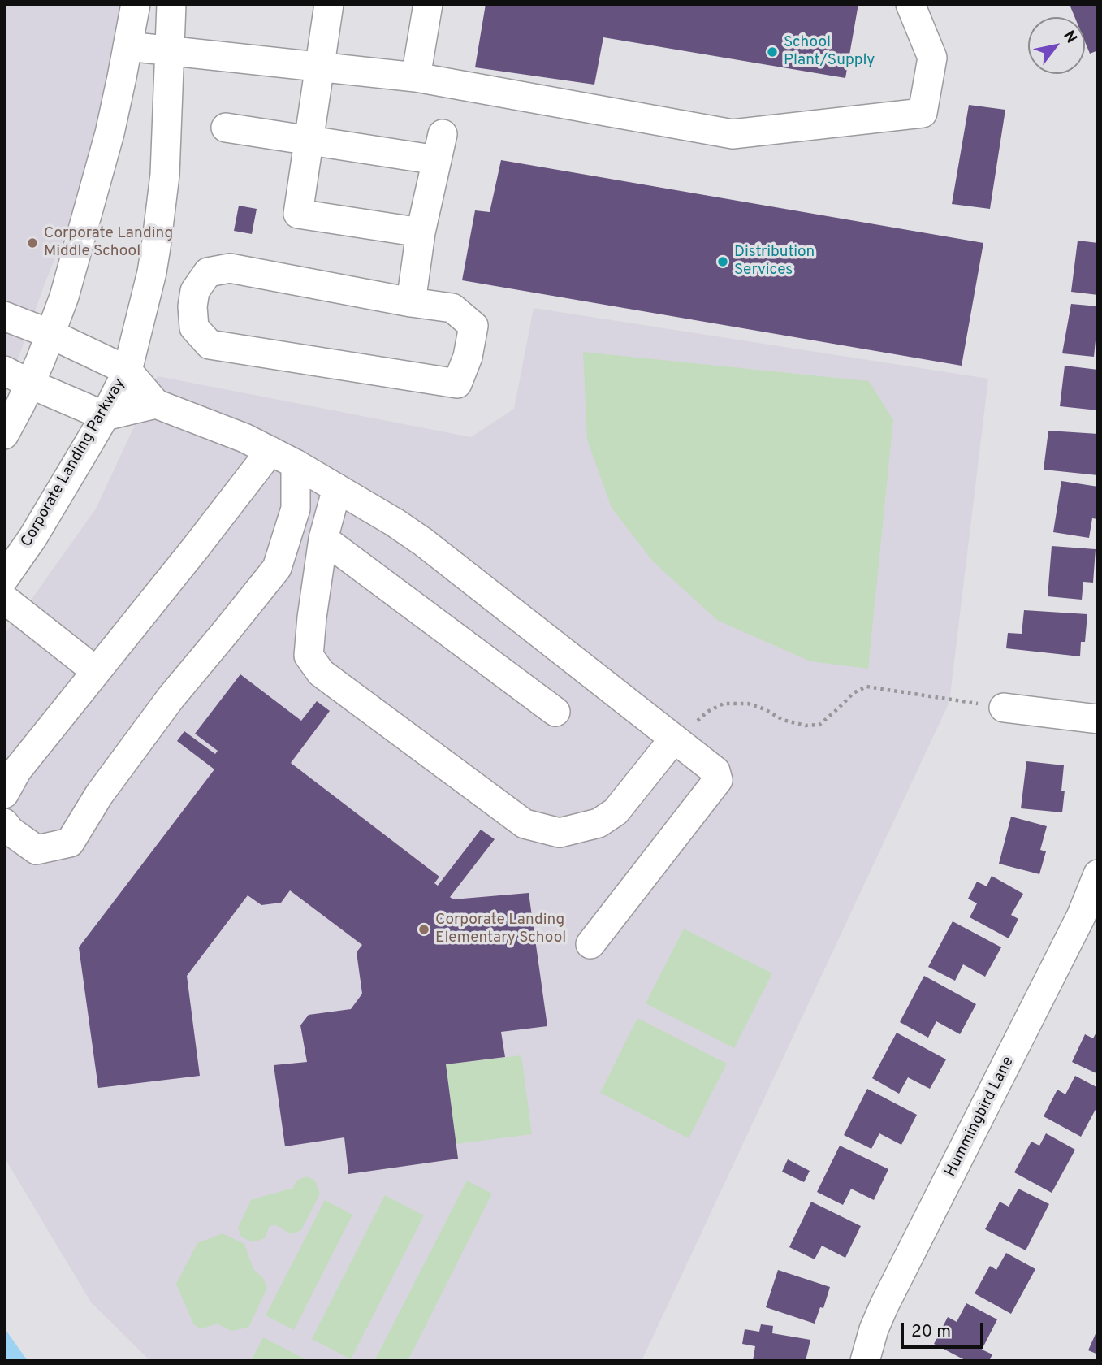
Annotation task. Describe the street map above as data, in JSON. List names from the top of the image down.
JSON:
{
  "streets": {
    "street": ["Corporate Landing Parkway", "Hummingbird Lane"]
  },
  "places": [
    "School Plant/Supply",
    "Corporate Landing Middle School",
    "Distribution Services",
    "Corporate Landing Elementary School"
  ],
  "scale_bar": "20 m",
  "north": "top right"
}
